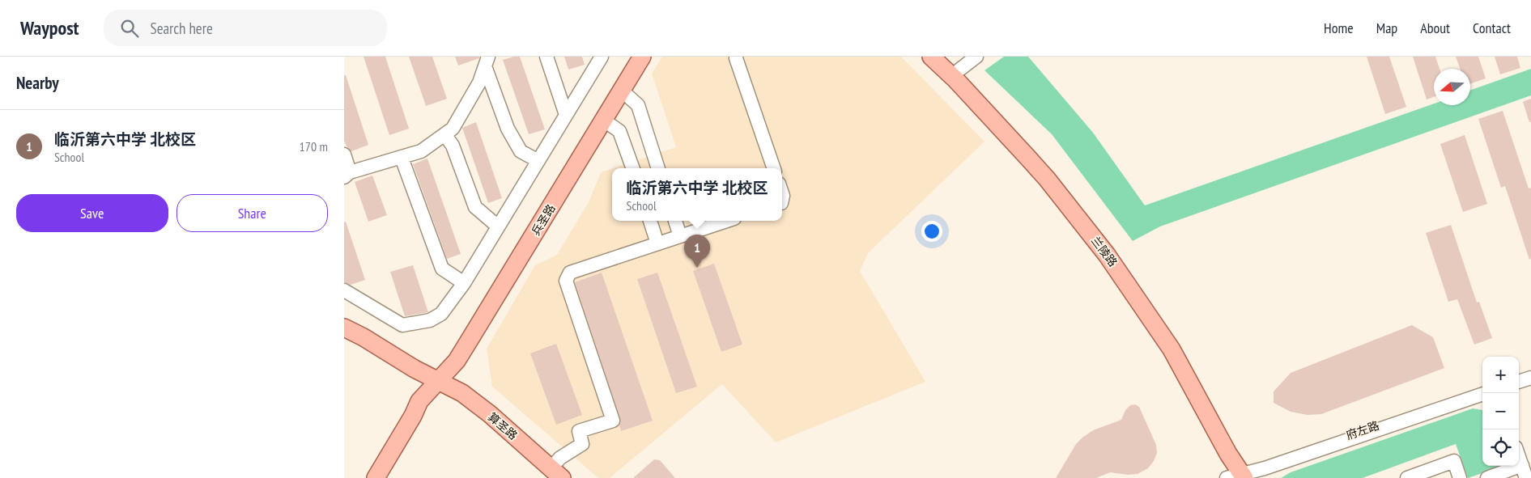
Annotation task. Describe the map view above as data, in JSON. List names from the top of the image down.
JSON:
{
  "streets": {
    "main road": ["兵圣路", "兰陵路", "算圣路"],
    "street": ["府左路"]
  },
  "crossings": [
    ["兵圣路", "算圣路"],
    ["兰陵路", "府左路"]
  ],
  "north": "left",
  "page": {
    "header": "Waypost",
    "search": "Search here",
    "nav": [
      "Home",
      "Map",
      "About",
      "Contact"
    ],
    "heading": "Nearby",
    "list": [
      {
        "mark": "1",
        "name": "临沂第六中学 北校区",
        "note": "School",
        "value": "170 m"
      }
    ],
    "popup": ["临沂第六中学 北校区", "School"],
    "buttons": ["Save", "Share"],
    "pins": "1",
    "map_buttons": ["+", "−"]
  }
}
